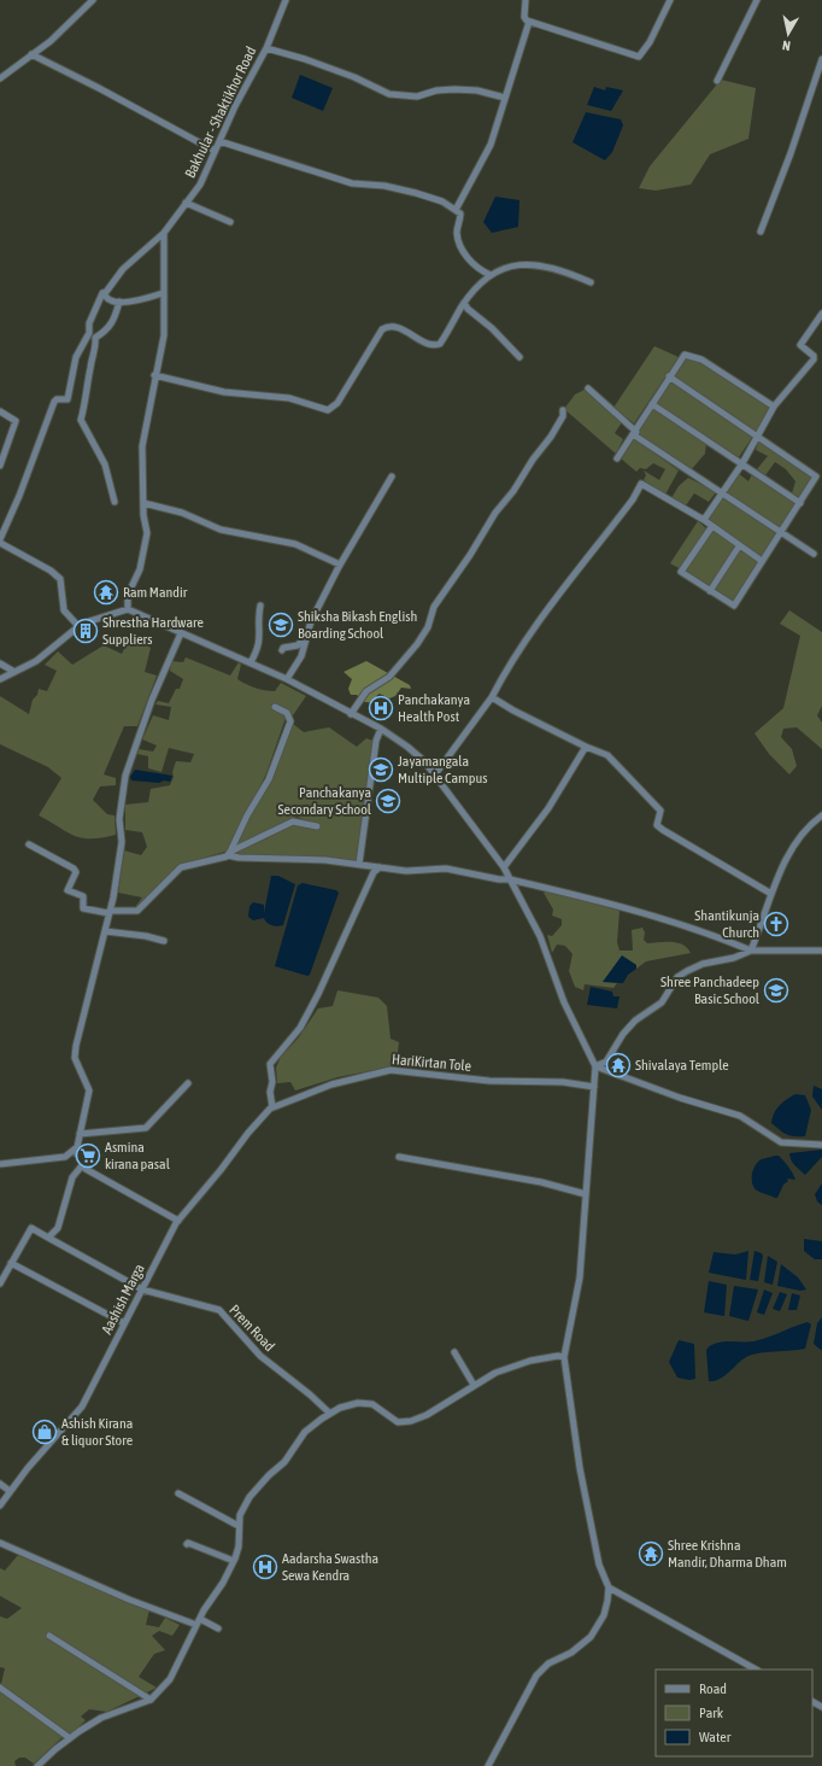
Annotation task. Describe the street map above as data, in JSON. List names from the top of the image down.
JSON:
{
  "streets": {
    "street": [
      "Bakhular - Shaktikhor Road",
      "HariKirtan Tole",
      "Aashish Marga",
      "Prem Road"
    ]
  },
  "crossings": [
    ["HariKirtan Tole", "Aashish Marga"],
    ["Aashish Marga", "Prem Road"]
  ],
  "places": {
    "temple": ["Ram Mandir", "Shivalaya Temple", "Shree Krishna Mandir, Dharma Dham"],
    "school or university": [
      "Shiksha Bikash English Boarding School",
      "Jayamangala Multiple Campus",
      "Panchakanya Secondary School",
      "Shree Panchadeep Basic School"
    ],
    "building": ["Shrestha Hardware Suppliers"],
    "hospital": ["Panchakanya Health Post", "Aadarsha Swastha Sewa Kendra"],
    "church": ["Shantikunja Church"],
    "supermarket": ["Asmina kirana pasal"],
    "shop": ["Ashish Kirana & liquor Store"]
  },
  "legend": ["Road", "Park", "Water"],
  "north": "bottom"
}
